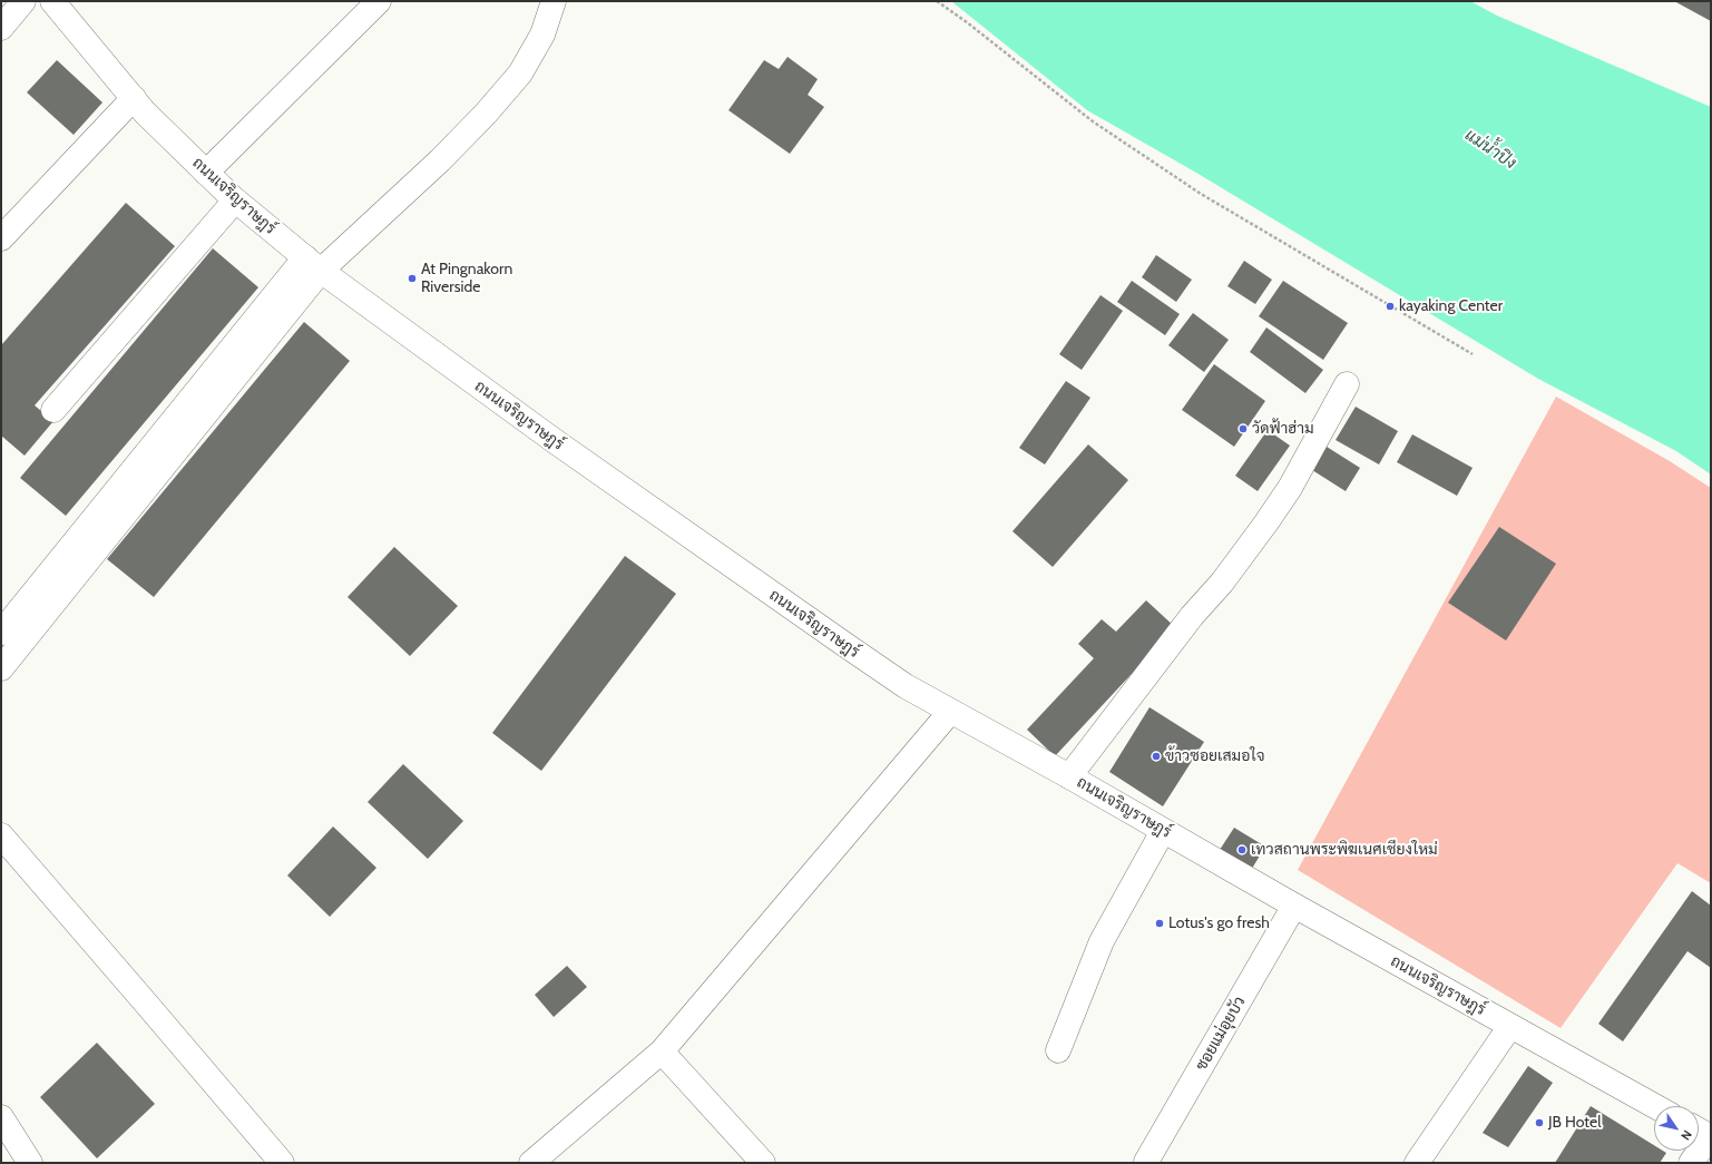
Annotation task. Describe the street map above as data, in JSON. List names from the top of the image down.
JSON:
{
  "streets": {
    "street": ["ถนนเจริญราษฎร์", "ซอยแม่อุยบัว"]
  },
  "crossings": [
    ["ถนนเจริญราษฎร์", "ซอยแม่อุยบัว"]
  ],
  "water": ["แม่น้ำปิง"],
  "places": [
    "At Pingnakorn Riverside",
    "kayaking Center",
    "วัดฟ้าฮ่าม",
    "ข้าวซอยเสมอใจ",
    "เทวสถานพระพิฆเนศเชียงใหม่",
    "Lotus's go fresh",
    "JB Hotel"
  ],
  "north": "bottom right"
}
